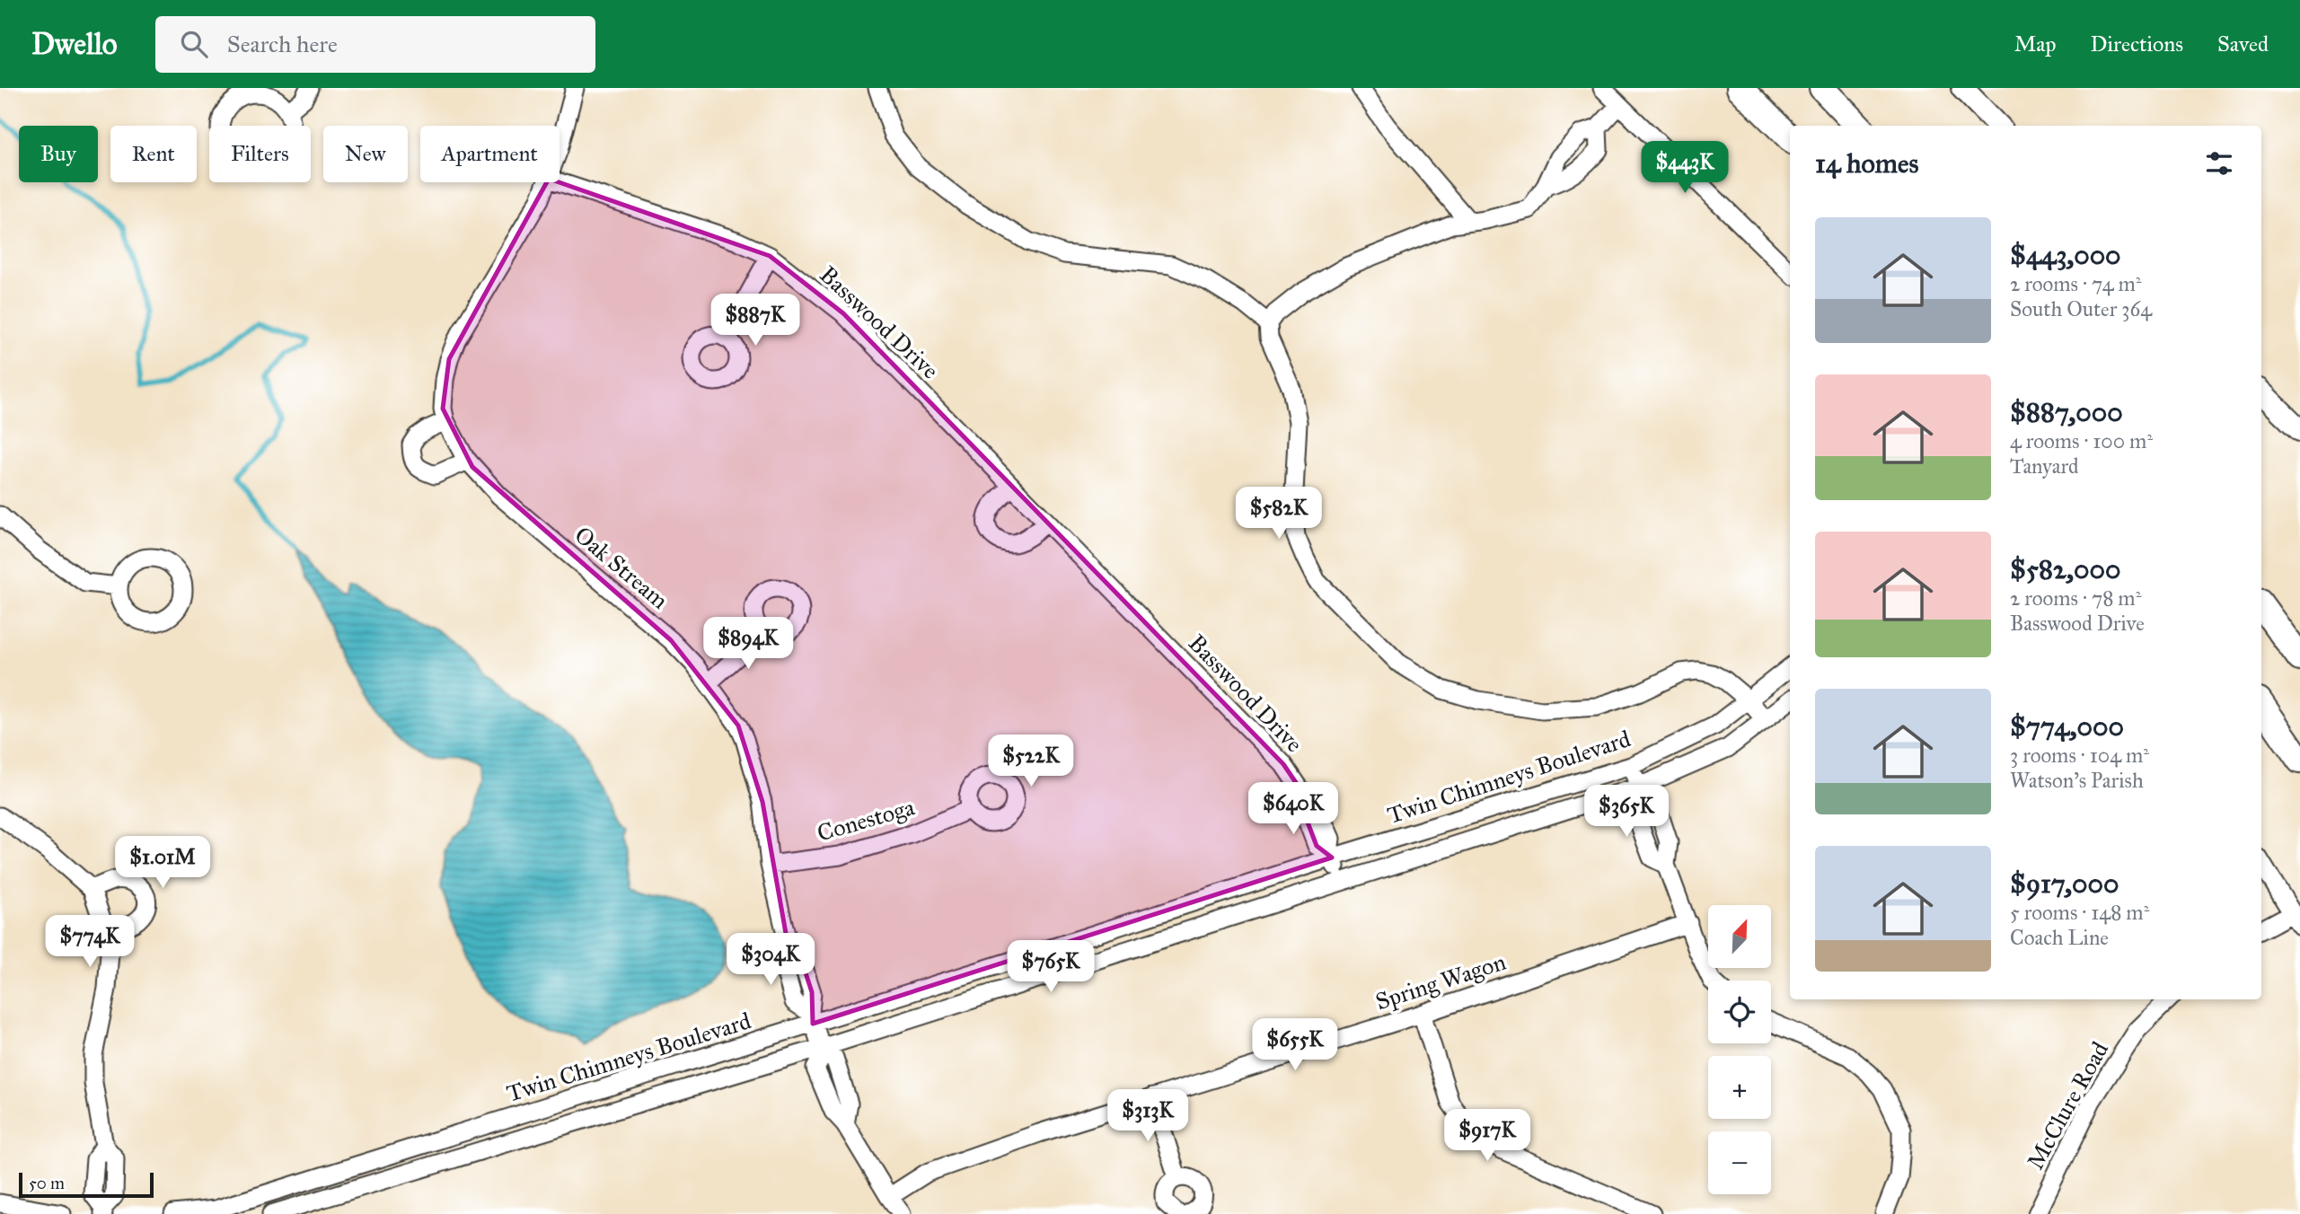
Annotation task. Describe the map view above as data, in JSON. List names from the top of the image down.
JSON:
{
  "streets": {
    "street": [
      "Basswood Drive",
      "Oak Stream",
      "Twin Chimneys Boulevard",
      "Conestoga",
      "Spring Wagon",
      "McClure Road"
    ]
  },
  "crossings": [
    ["Basswood Drive", "Twin Chimneys Boulevard"],
    ["Oak Stream", "Twin Chimneys Boulevard"],
    ["Oak Stream", "Conestoga"]
  ],
  "scale_bar": "50 m",
  "north": "top right",
  "page": {
    "header": "Dwello",
    "search": "Search here",
    "nav": ["Map", "Directions", "Saved"],
    "chip": [
      "Buy",
      "Rent",
      "Filters",
      "New",
      "Apartment"
    ],
    "heading": "14 homes",
    "price": [
      "$443K",
      "$887K",
      "$582K",
      "$894K",
      "$522K",
      "$640K",
      "$365K",
      "$1.01M",
      "$774K",
      "$304K",
      "$765K",
      "$655K",
      "$313K",
      "$917K"
    ],
    "list": [
      {
        "name": "$443,000",
        "note": "2 rooms · 74 m² · South Outer 364"
      },
      {
        "name": "$887,000",
        "note": "4 rooms · 100 m² · Tanyard"
      },
      {
        "name": "$582,000",
        "note": "2 rooms · 78 m² · Basswood Drive"
      },
      {
        "name": "$774,000",
        "note": "3 rooms · 104 m² · Watson's Parish"
      },
      {
        "name": "$917,000",
        "note": "5 rooms · 148 m² · Coach Line"
      }
    ],
    "map_buttons": ["+", "−"],
    "scale": "50 m"
  }
}
